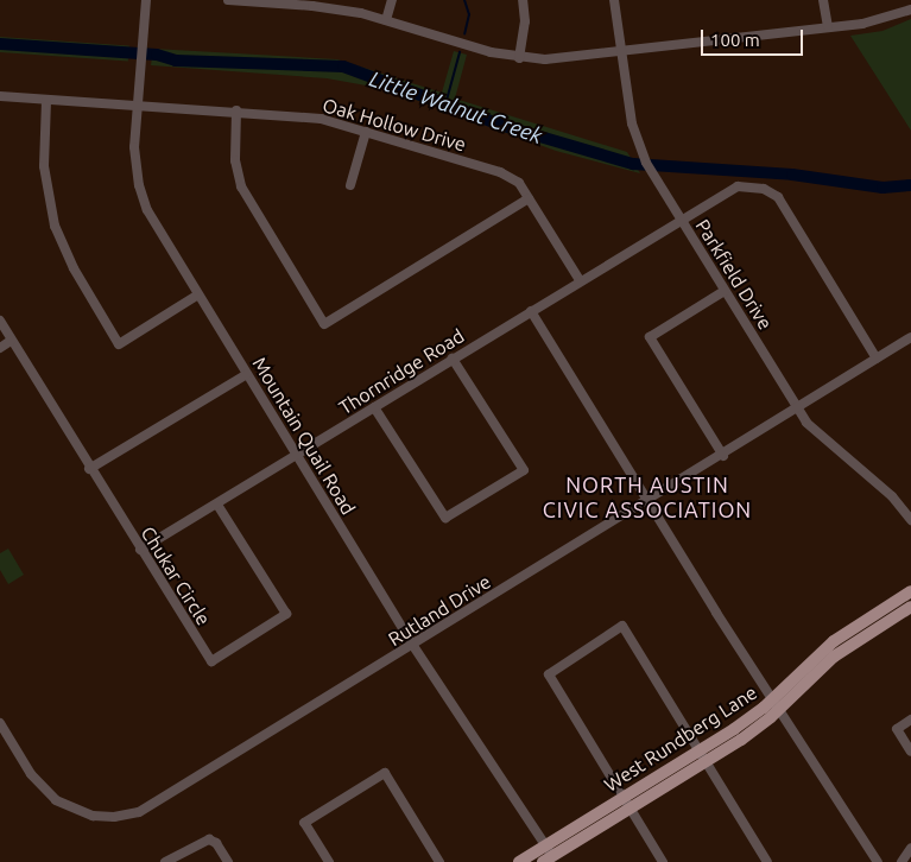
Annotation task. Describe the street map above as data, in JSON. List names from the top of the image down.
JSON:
{
  "streets": {
    "main road": ["West Rundberg Lane"],
    "street": [
      "Oak Hollow Drive",
      "Parkfield Drive",
      "Thornridge Road",
      "Mountain Quail Road",
      "Chukar Circle",
      "Rutland Drive"
    ]
  },
  "crossings": [
    ["Oak Hollow Drive", "Thornridge Road"],
    ["Oak Hollow Drive", "Mountain Quail Road"],
    ["Parkfield Drive", "Thornridge Road"],
    ["Parkfield Drive", "Rutland Drive"],
    ["Thornridge Road", "Mountain Quail Road"],
    ["Thornridge Road", "Chukar Circle"],
    ["Thornridge Road", "Rutland Drive"],
    ["Mountain Quail Road", "Rutland Drive"],
    ["Mountain Quail Road", "West Rundberg Lane"]
  ],
  "districts": ["NORTH AUSTIN CIVIC ASSOCIATION"],
  "water": ["Little Walnut Creek"],
  "scale_bar": "100 m"
}
